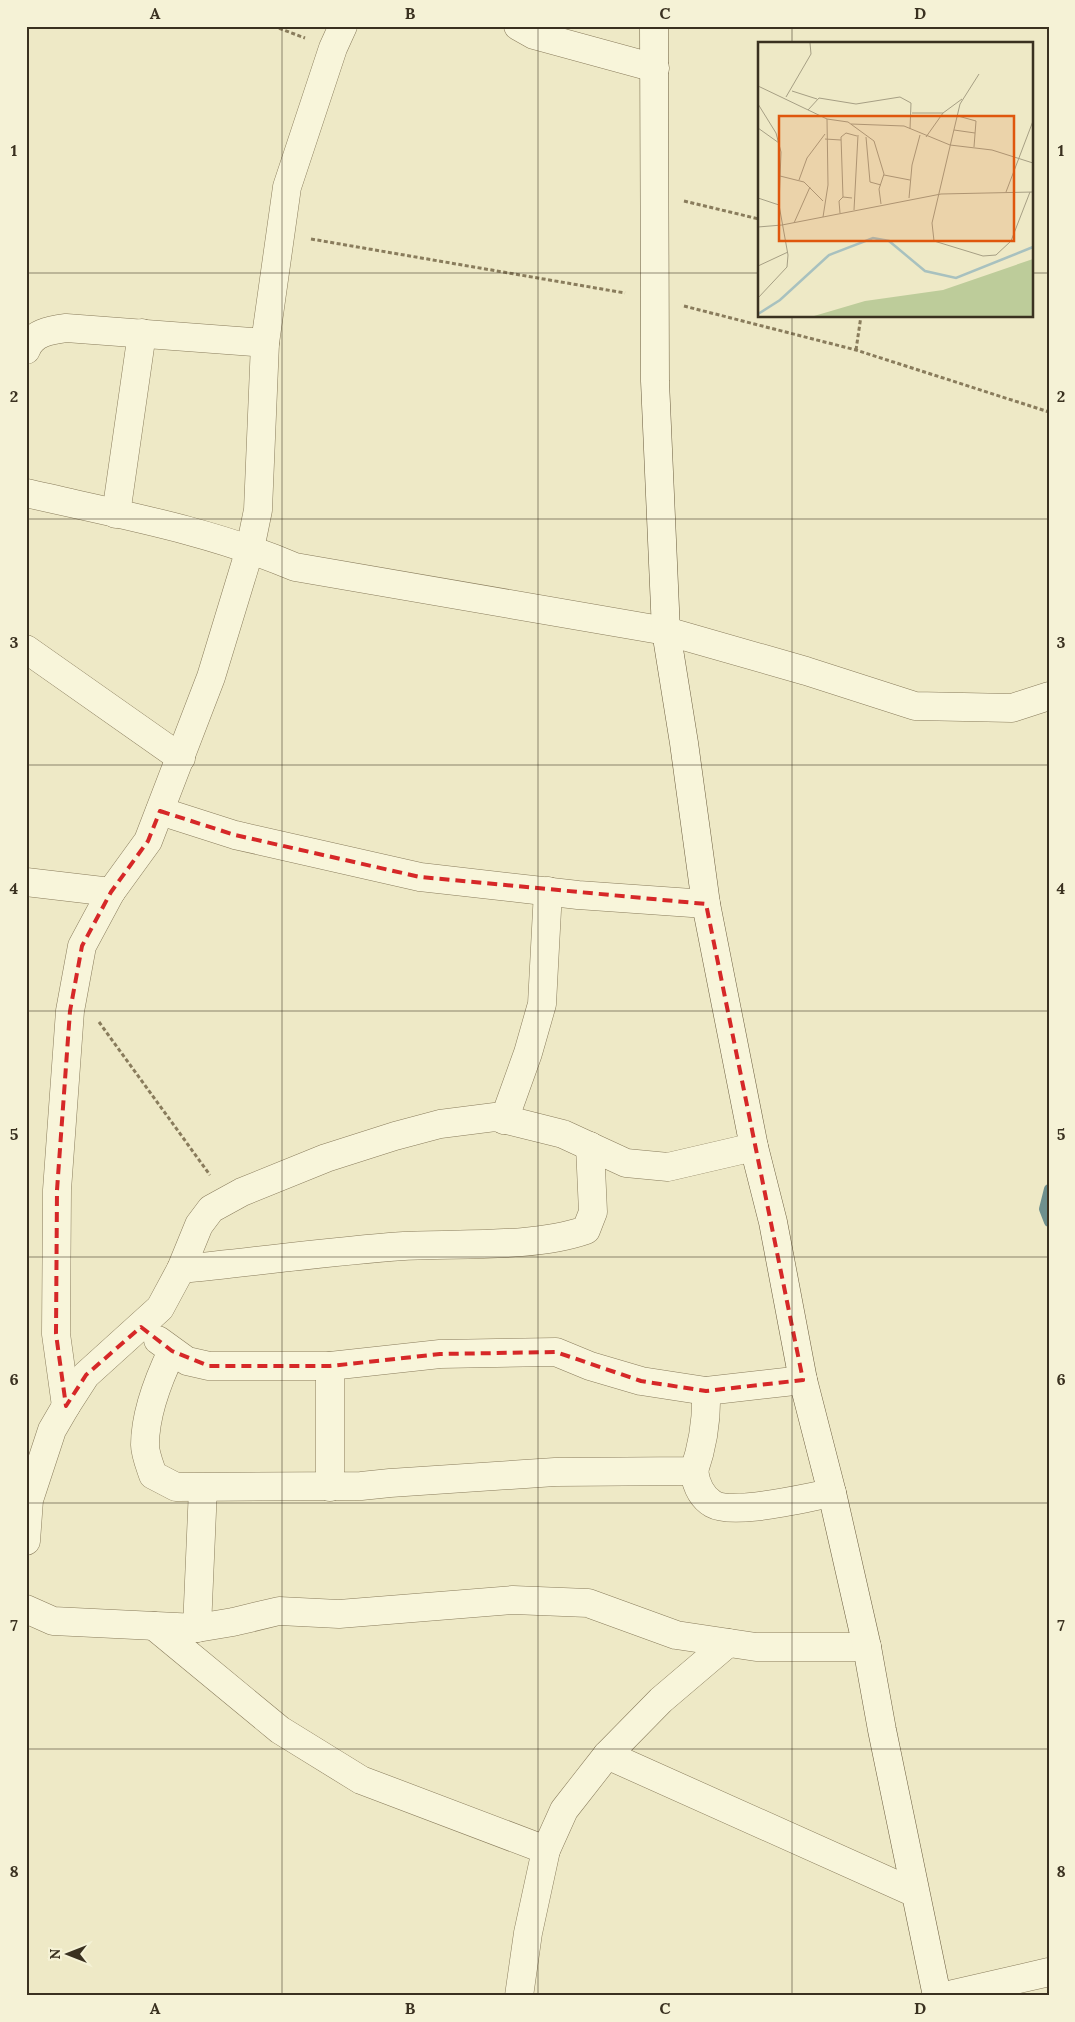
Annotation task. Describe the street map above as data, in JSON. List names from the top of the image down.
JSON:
{
  "north": "left",
  "grid": {
    "columns": [
      "A",
      "B",
      "C",
      "D"
    ],
    "rows": [
      "1",
      "2",
      "3",
      "4",
      "5",
      "6",
      "7",
      "8"
    ]
  }
}
